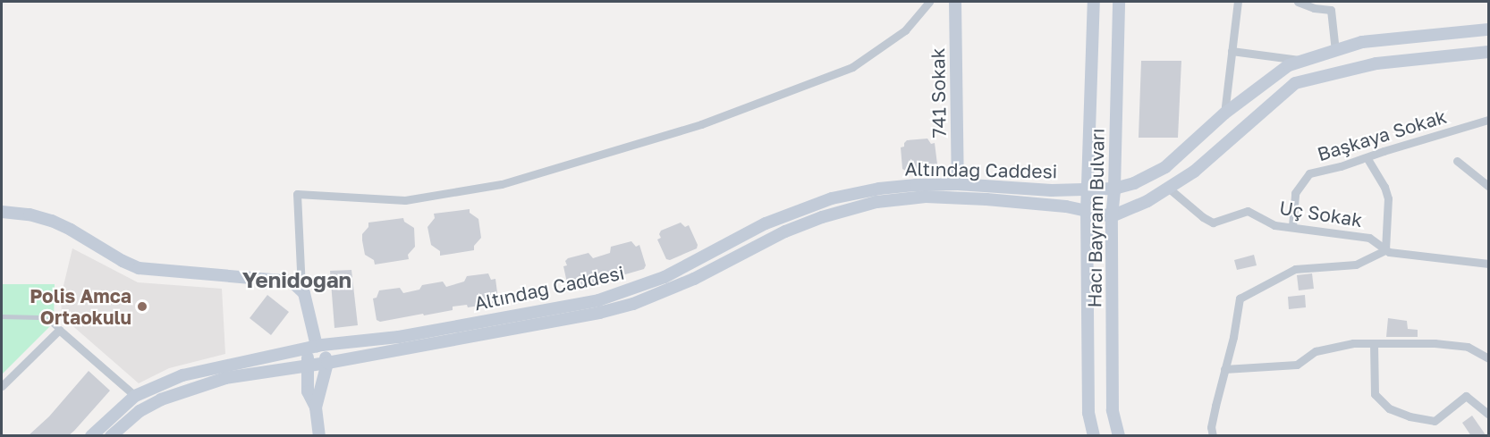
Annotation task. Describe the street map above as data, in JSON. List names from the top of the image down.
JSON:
{
  "streets": {
    "main road": ["741 Sokak", "Altındağ Caddesi", "Hacı Bayram Bulvarı"],
    "street": ["Başkaya Sokak", "Uç Sokak"]
  },
  "crossings": [
    ["741 Sokak", "Altındağ Caddesi"],
    ["Başkaya Sokak", "Uç Sokak"],
    ["Altındağ Caddesi", "Hacı Bayram Bulvarı"]
  ],
  "districts": ["Yenidoğan"],
  "places": ["Polis Amca Ortaokulu"]
}
